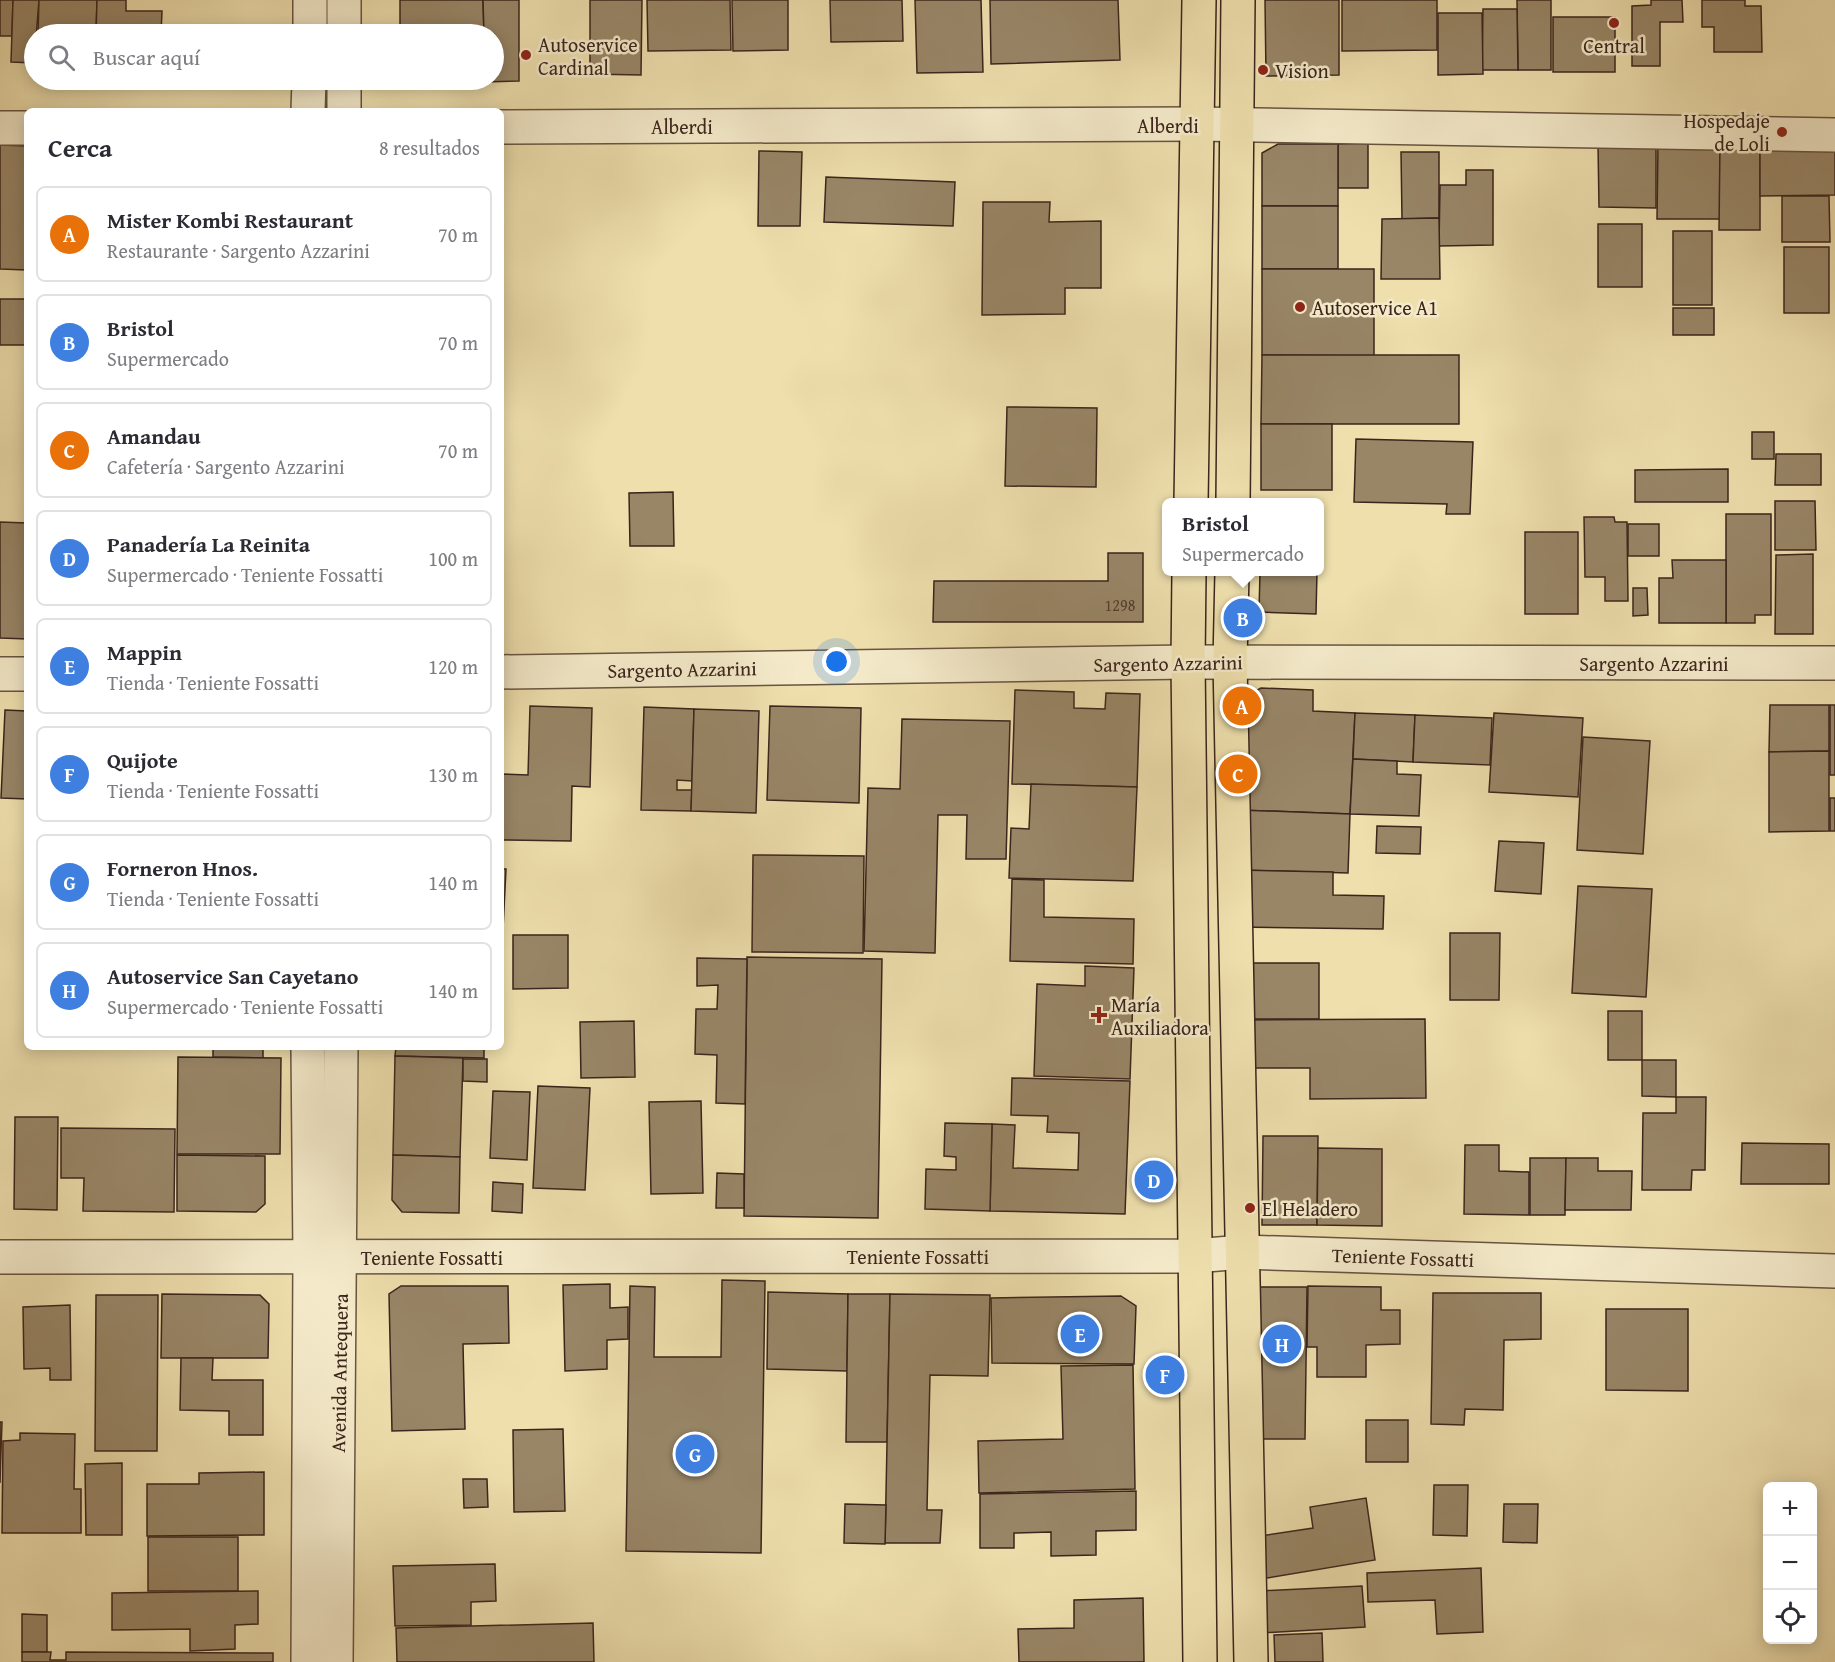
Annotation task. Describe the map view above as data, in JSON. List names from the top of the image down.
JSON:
{
  "streets": {
    "street": [
      "Alberdi",
      "Sargento Azzarini",
      "Teniente Fossatti",
      "Avenida Antequera"
    ]
  },
  "crossings": [
    ["Teniente Fossatti", "Avenida Antequera"]
  ],
  "places": {
    "other": [
      "Central",
      "Autoservice Cardinal",
      "Vision",
      "Hospedaje de Loli",
      "Autoservice A1",
      "El Heladero"
    ],
    "health": ["María Auxiliadora"]
  },
  "house_numbers": ["1298"],
  "page": {
    "search": "Buscar aquí",
    "heading": ["Cerca", "8 resultados"],
    "list": [
      {
        "mark": "A",
        "name": "Mister Kombi Restaurant",
        "note": "Restaurante · Sargento Azzarini",
        "value": "70 m"
      },
      {
        "mark": "B",
        "name": "Bristol",
        "note": "Supermercado",
        "value": "70 m"
      },
      {
        "mark": "C",
        "name": "Amandau",
        "note": "Cafetería · Sargento Azzarini",
        "value": "70 m"
      },
      {
        "mark": "D",
        "name": "Panadería La Reinita",
        "note": "Supermercado · Teniente Fossatti",
        "value": "100 m"
      },
      {
        "mark": "E",
        "name": "Mappin",
        "note": "Tienda · Teniente Fossatti",
        "value": "120 m"
      },
      {
        "mark": "F",
        "name": "Quijote",
        "note": "Tienda · Teniente Fossatti",
        "value": "130 m"
      },
      {
        "mark": "G",
        "name": "Forneron Hnos.",
        "note": "Tienda · Teniente Fossatti",
        "value": "140 m"
      },
      {
        "mark": "H",
        "name": "Autoservice San Cayetano",
        "note": "Supermercado · Teniente Fossatti",
        "value": "140 m"
      }
    ],
    "popup": ["Bristol", "Supermercado"],
    "pins": [
      "B",
      "A",
      "C",
      "D",
      "E",
      "H",
      "F",
      "G"
    ],
    "map_buttons": ["+", "−"]
  }
}
